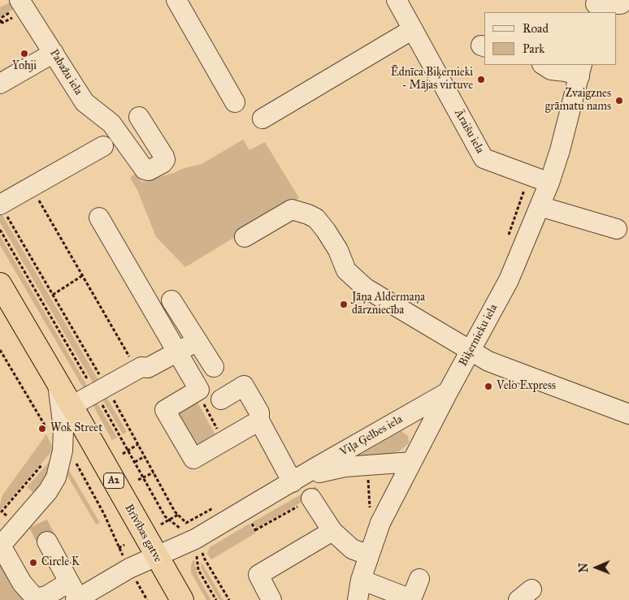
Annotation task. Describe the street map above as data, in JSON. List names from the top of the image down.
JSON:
{
  "streets": {
    "highway": ["A2", "Brīvības gatve"],
    "street": [
      "Pabažu iela",
      "Āraišu iela",
      "Biķernieku iela",
      "Viļa Ģelbes iela"
    ]
  },
  "crossings": [
    ["Āraišu iela", "Biķernieku iela"],
    ["Biķernieku iela", "Viļa Ģelbes iela"],
    ["Viļa Ģelbes iela", "Brīvības gatve"]
  ],
  "places": [
    "Yohji",
    "Ēdnīca Biķernieki - Mājas virtuve",
    "Zvaigznes grāmatu nams",
    "Jāņa Aldermaņa dārzniecība",
    "Velo Express",
    "Wok Street",
    "Circle K"
  ],
  "legend": ["Road", "Park"],
  "north": "left"
}
